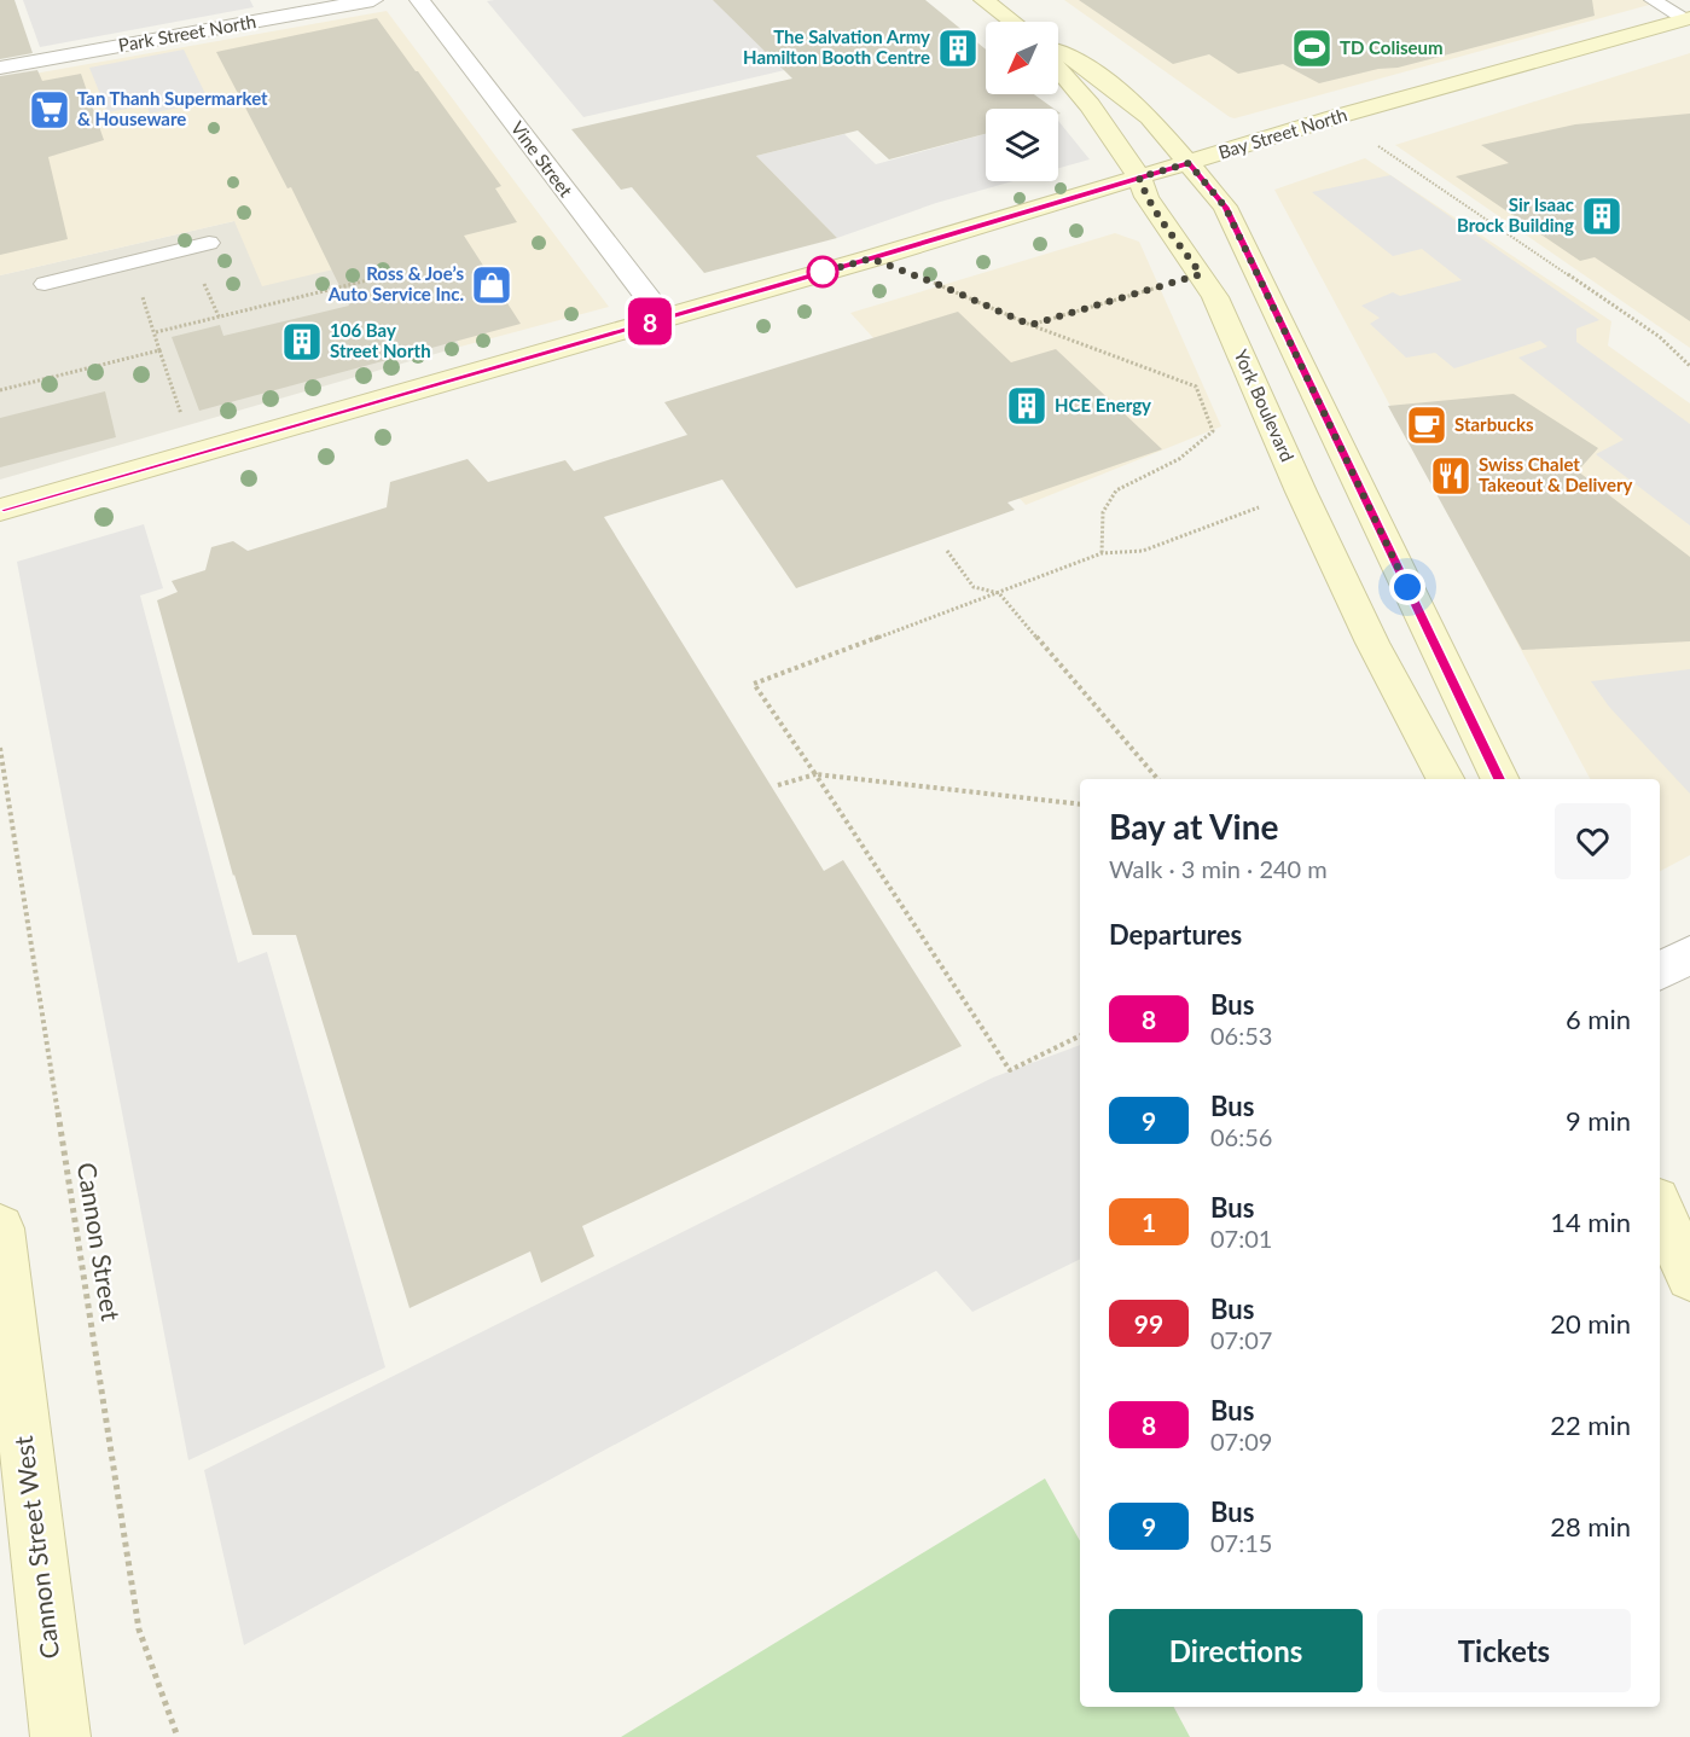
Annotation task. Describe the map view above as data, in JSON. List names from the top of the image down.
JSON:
{
  "streets": {
    "main road": ["Bay Street North", "York Boulevard", "Cannon Street West"],
    "street": ["Park Street North", "Vine Street"],
    "path": ["Cannon Street"]
  },
  "crossings": [
    ["Bay Street North", "Vine Street"],
    ["Bay Street North", "York Boulevard"]
  ],
  "places": {
    "building": [
      "The Salvation Army Hamilton Booth Centre",
      "Sir Isaac Brock Building",
      "106 Bay Street North",
      "HCE Energy"
    ],
    "sports": ["TD Coliseum"],
    "supermarket": ["Tan Thanh Supermarket & Houseware"],
    "shop": ["Ross & Joe’s Auto Service Inc."],
    "cafe": ["Starbucks"],
    "restaurant": ["Swiss Chalet Takeout & Delivery"]
  },
  "lines": ["bus line 8"],
  "north": "bottom left",
  "page": {
    "on_map": "8",
    "heading": [
      ["Bay at Vine", "Walk · 3 min · 240 m"],
      "Departures"
    ],
    "list": [
      {
        "mark": "8",
        "name": "Bus",
        "note": "06:53",
        "value": "6 min"
      },
      {
        "mark": "9",
        "name": "Bus",
        "note": "06:56",
        "value": "9 min"
      },
      {
        "mark": "1",
        "name": "Bus",
        "note": "07:01",
        "value": "14 min"
      },
      {
        "mark": "99",
        "name": "Bus",
        "note": "07:07",
        "value": "20 min"
      },
      {
        "mark": "8",
        "name": "Bus",
        "note": "07:09",
        "value": "22 min"
      },
      {
        "mark": "9",
        "name": "Bus",
        "note": "07:15",
        "value": "28 min"
      }
    ],
    "buttons": ["Directions", "Tickets"]
  }
}
